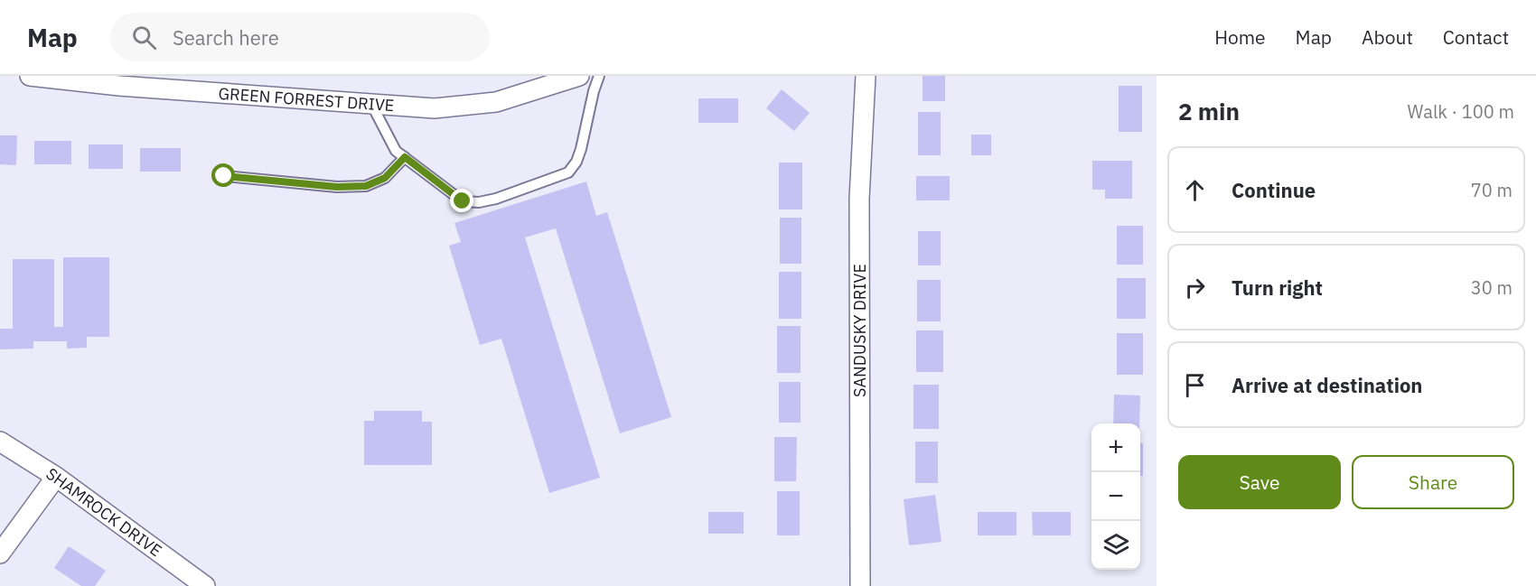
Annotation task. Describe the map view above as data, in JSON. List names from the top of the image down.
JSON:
{
  "streets": {
    "street": ["GREEN FORREST DRIVE", "SANDUSKY DRIVE", "SHAMROCK DRIVE"]
  },
  "page": {
    "header": "Map",
    "search": "Search here",
    "nav": [
      "Home",
      "Map",
      "About",
      "Contact"
    ],
    "heading": ["2 min", "Walk · 100 m"],
    "list": [
      ["Continue", "70 m"],
      ["Turn right", "30 m"],
      "Arrive at destination"
    ],
    "map_buttons": ["+", "−"],
    "buttons": ["Save", "Share"]
  }
}
